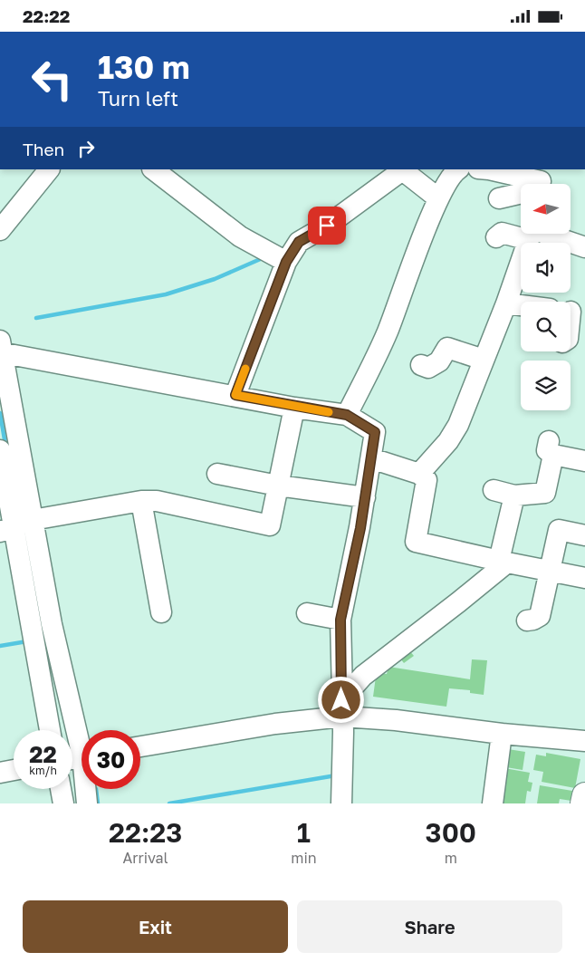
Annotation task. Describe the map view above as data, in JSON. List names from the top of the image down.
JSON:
{
  "north": "left",
  "page": {
    "status": "22:22",
    "turn": ["130 m", "Turn left"],
    "then": "Then",
    "speed": "22 km/h",
    "limit": "30",
    "eta": [
      "22:23",
      "Arrival",
      "1",
      "min",
      "300",
      "m"
    ],
    "buttons": ["Exit", "Share"]
  }
}
